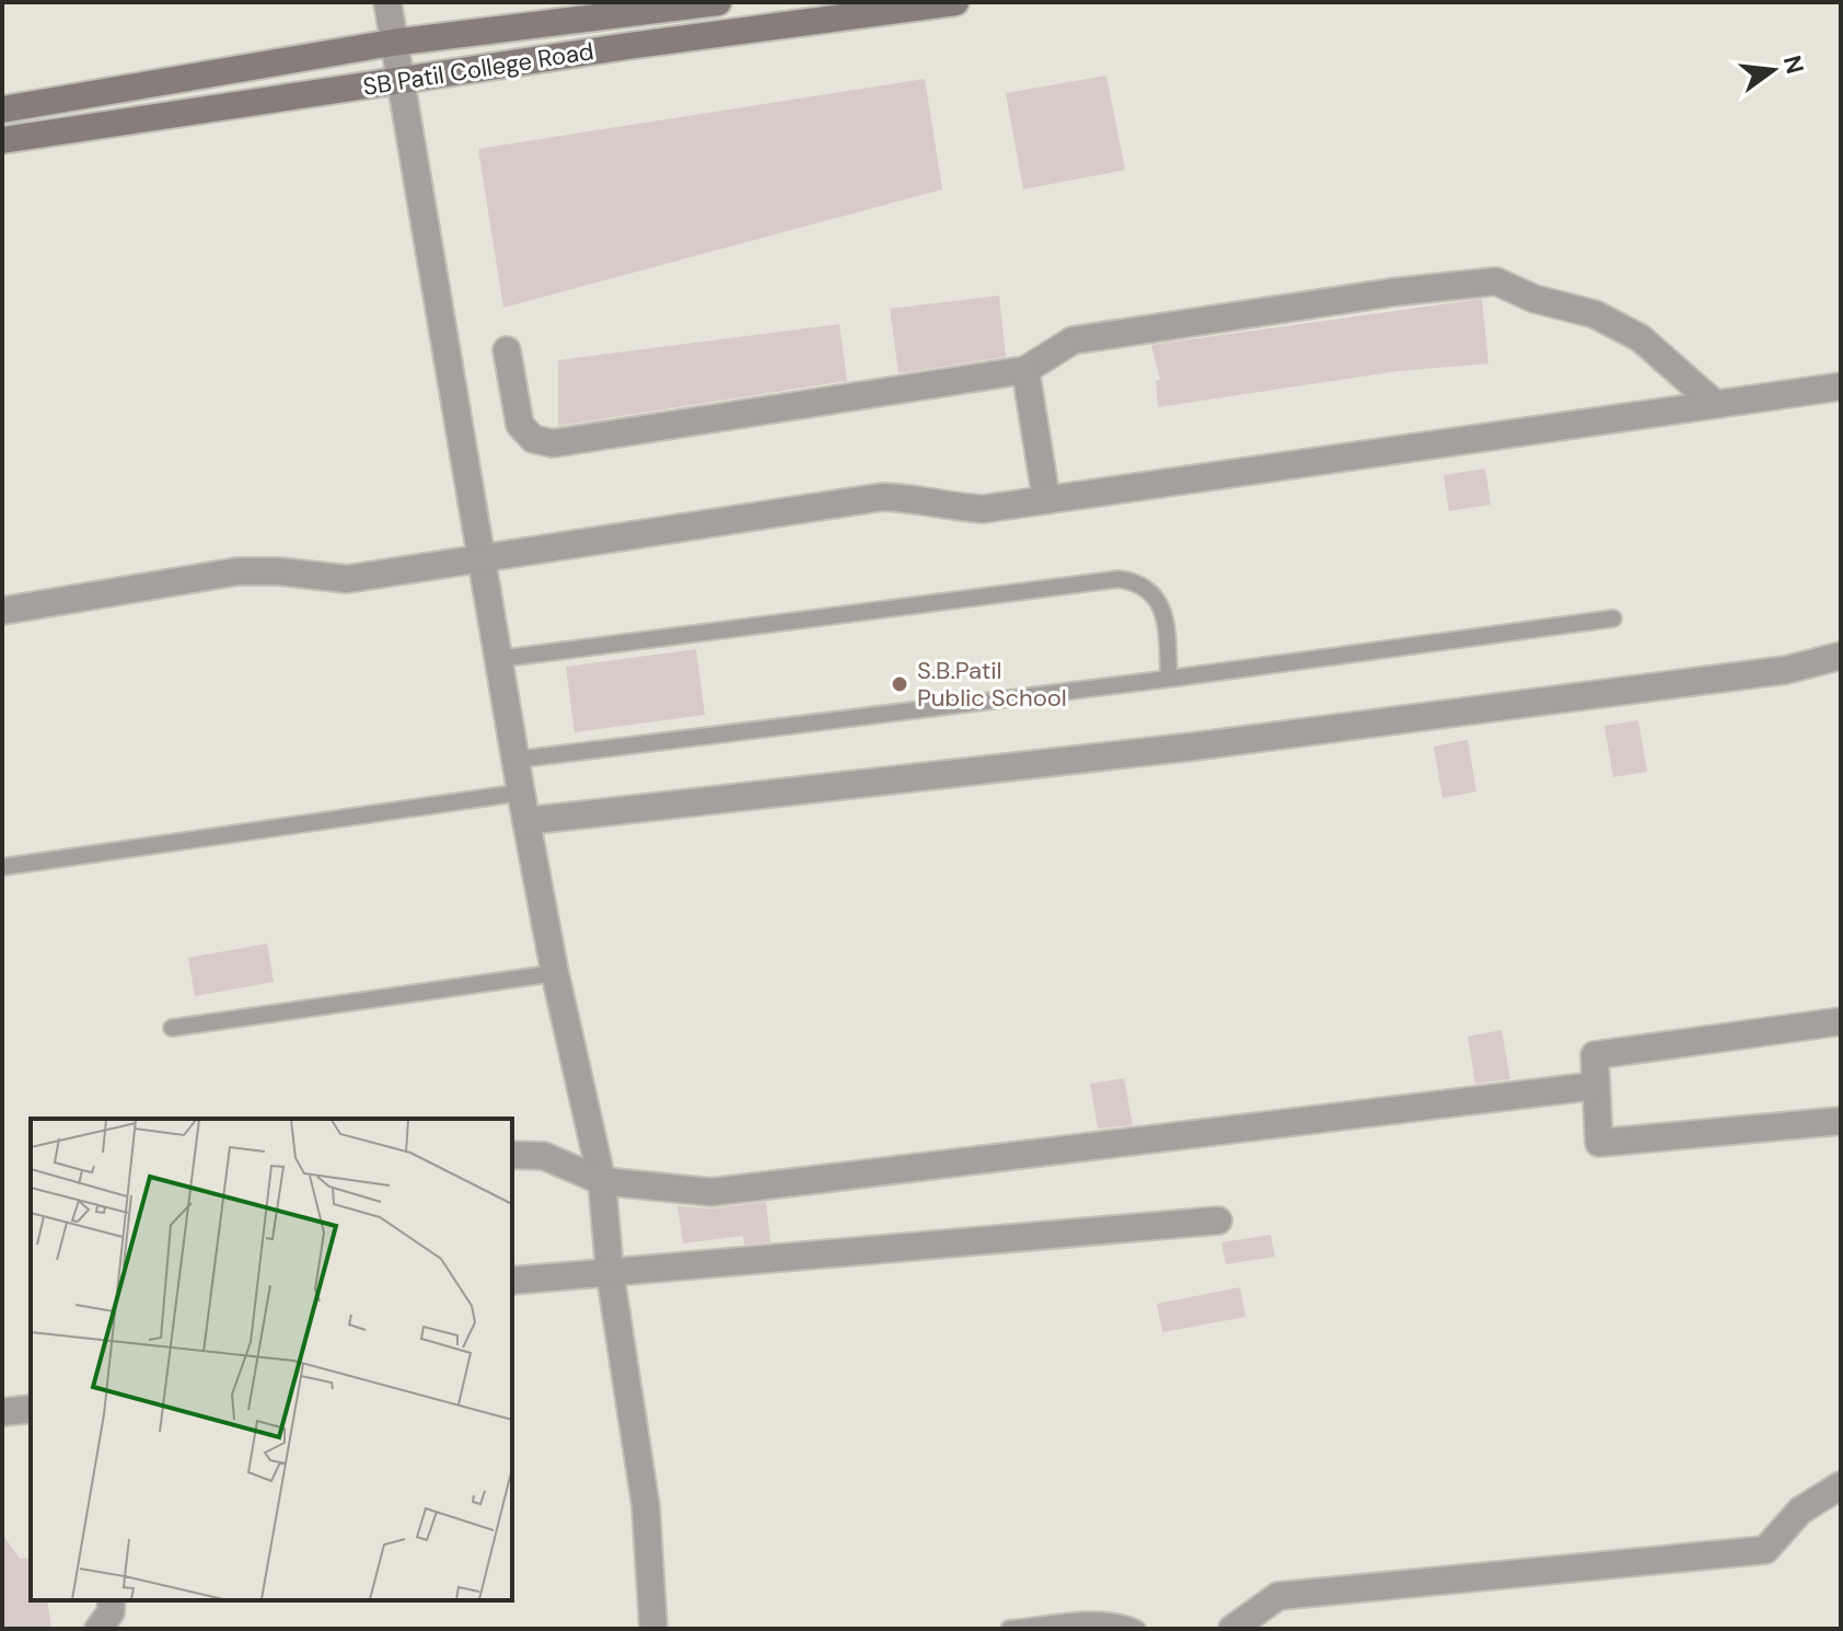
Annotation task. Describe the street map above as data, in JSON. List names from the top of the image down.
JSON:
{
  "streets": {
    "street": ["SB Patil College Road"]
  },
  "places": ["S.B.Patil Public School"],
  "north": "right"
}
